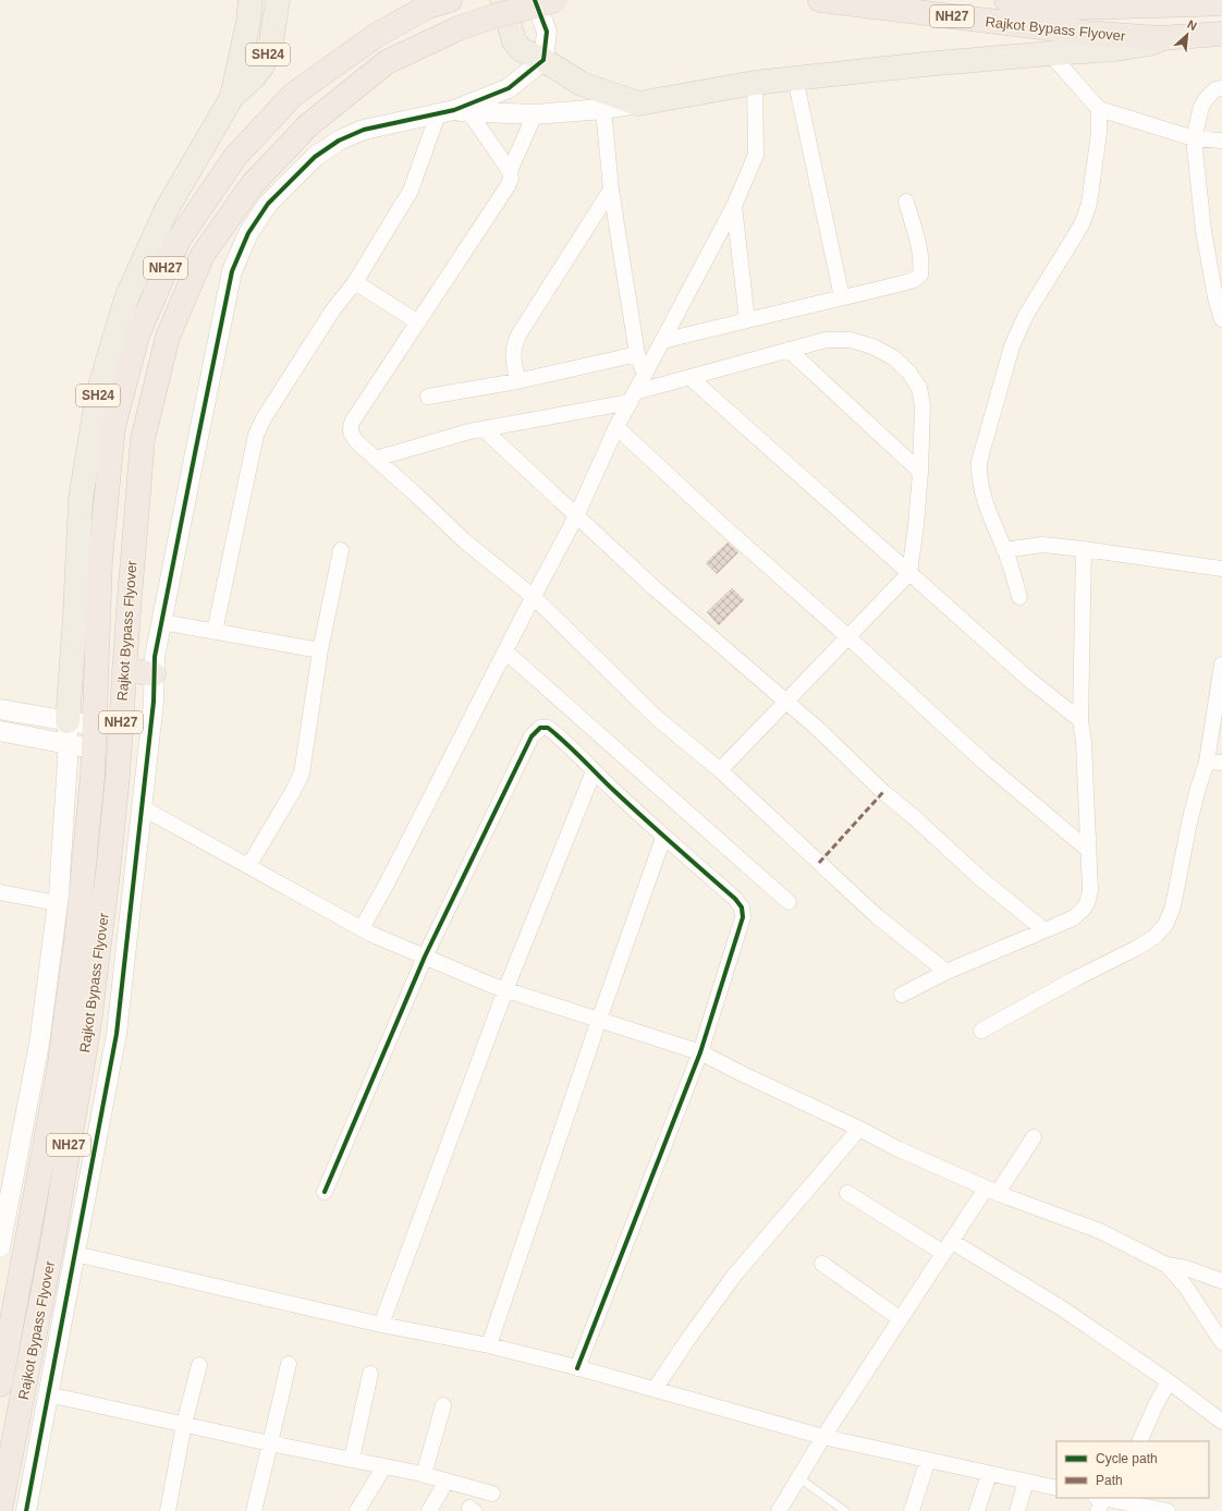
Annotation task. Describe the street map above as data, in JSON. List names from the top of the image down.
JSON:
{
  "streets": {
    "highway": ["NH27", "Rajkot Bypass Flyover"],
    "main road": ["SH24"]
  },
  "crossings": [
    ["NH27", "Rajkot Bypass Flyover"]
  ],
  "legend": ["Cycle path", "Path"],
  "north": "top right"
}
